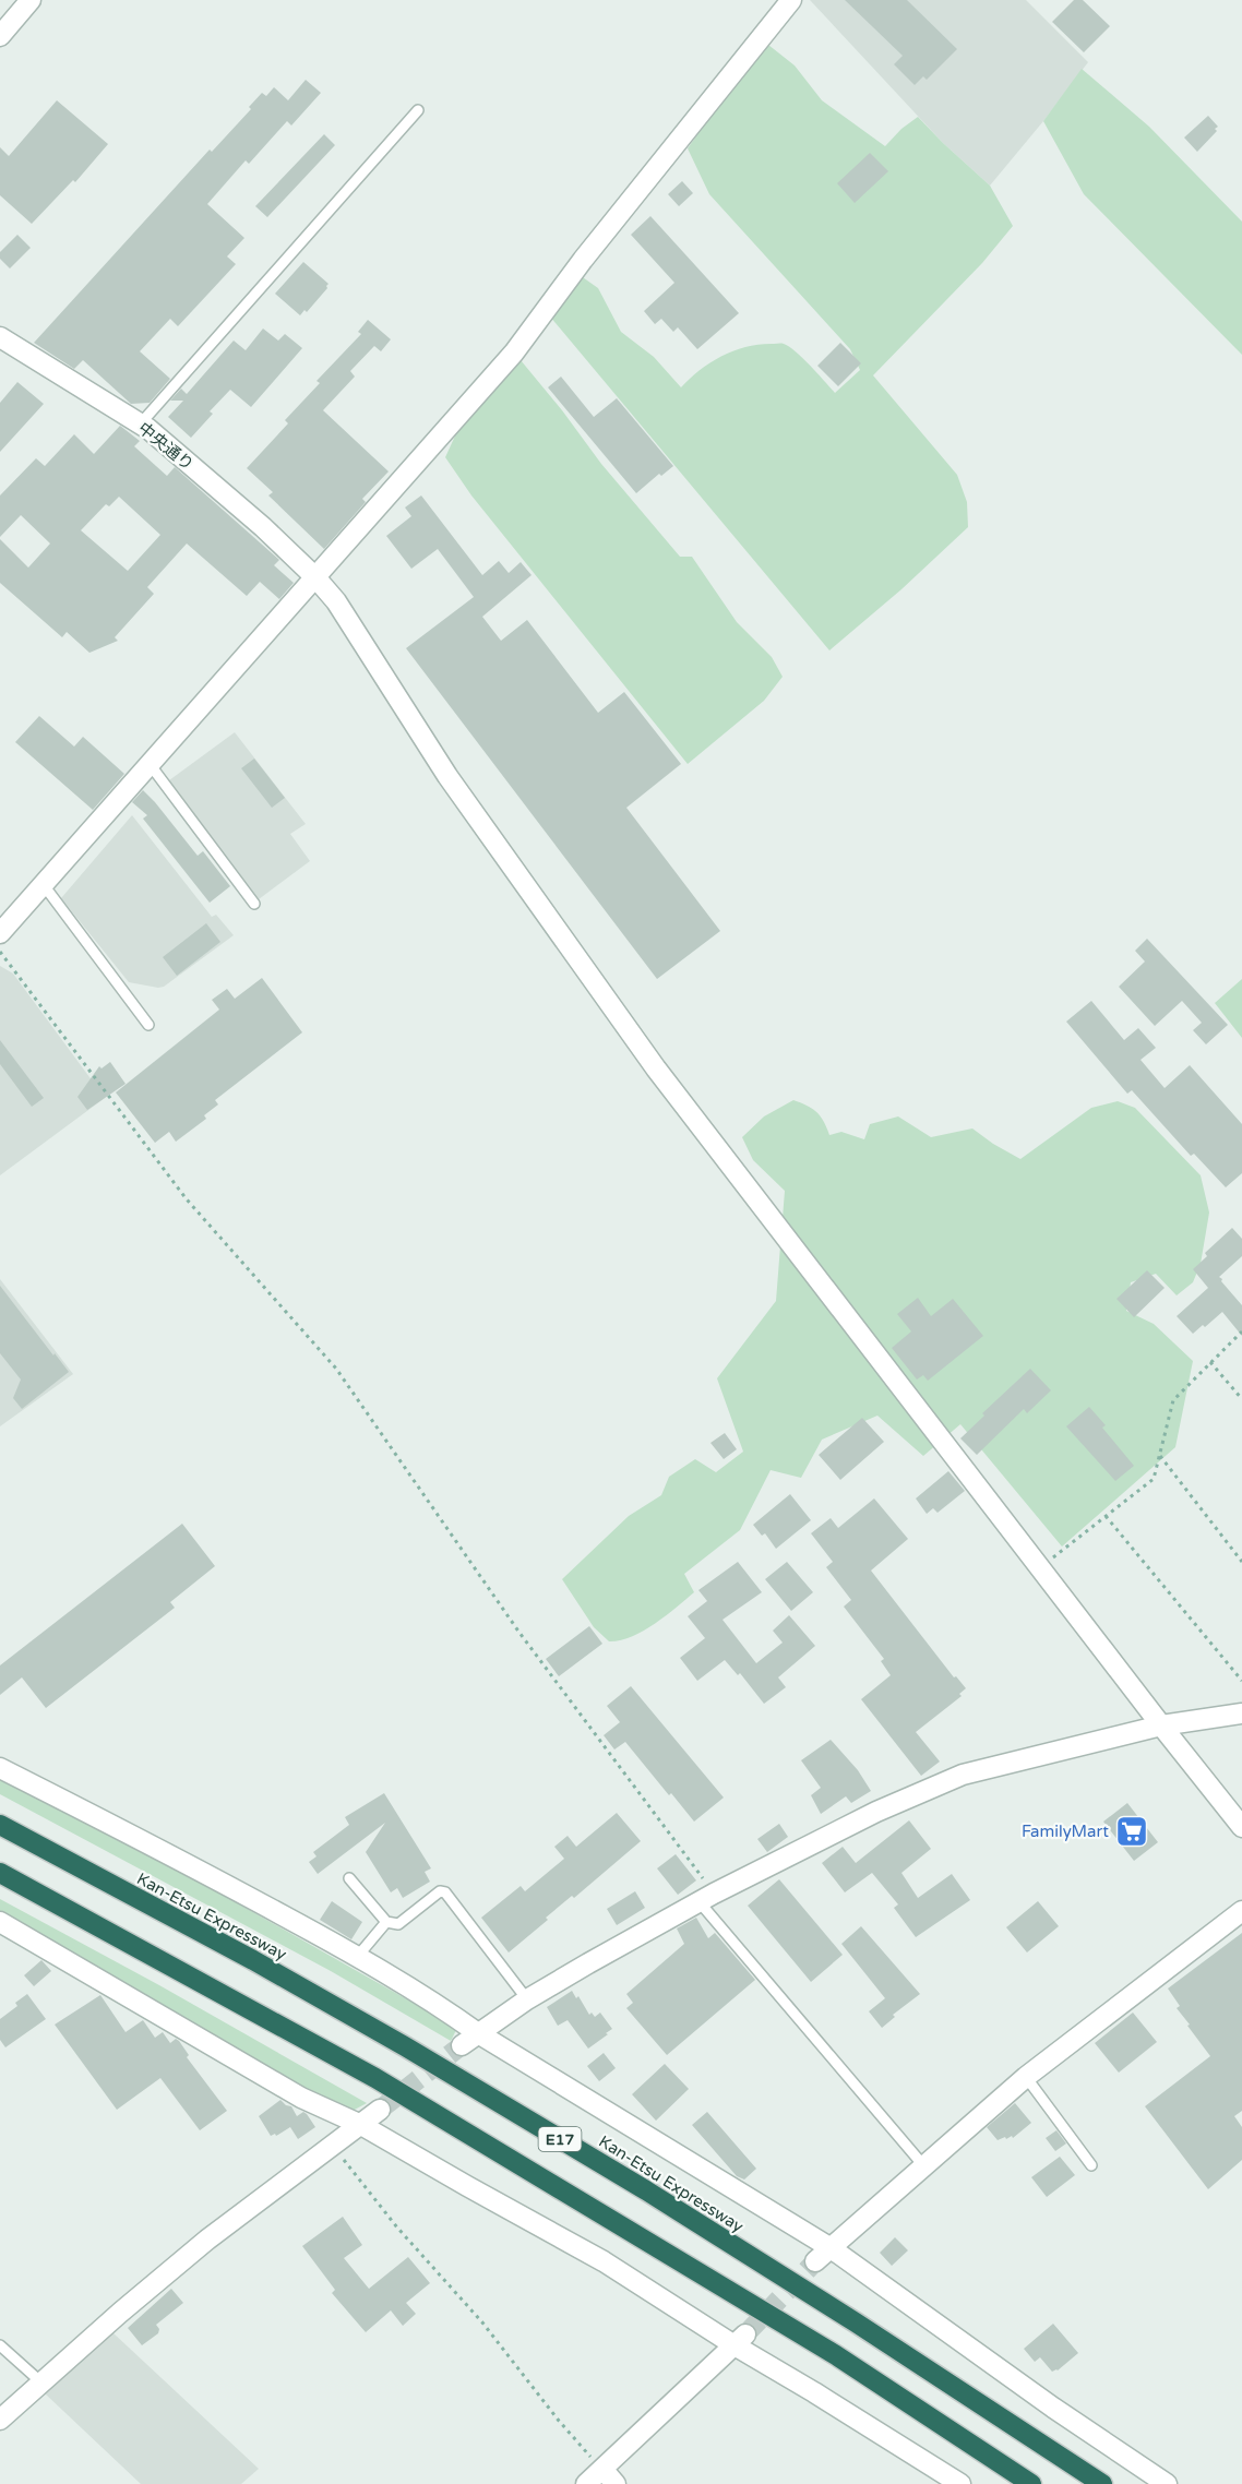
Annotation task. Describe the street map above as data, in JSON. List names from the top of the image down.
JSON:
{
  "streets": {
    "highway": ["Kan-Etsu Expressway", "E17"],
    "street": ["中央通り"]
  },
  "places": {
    "supermarket": ["FamilyMart"]
  }
}
